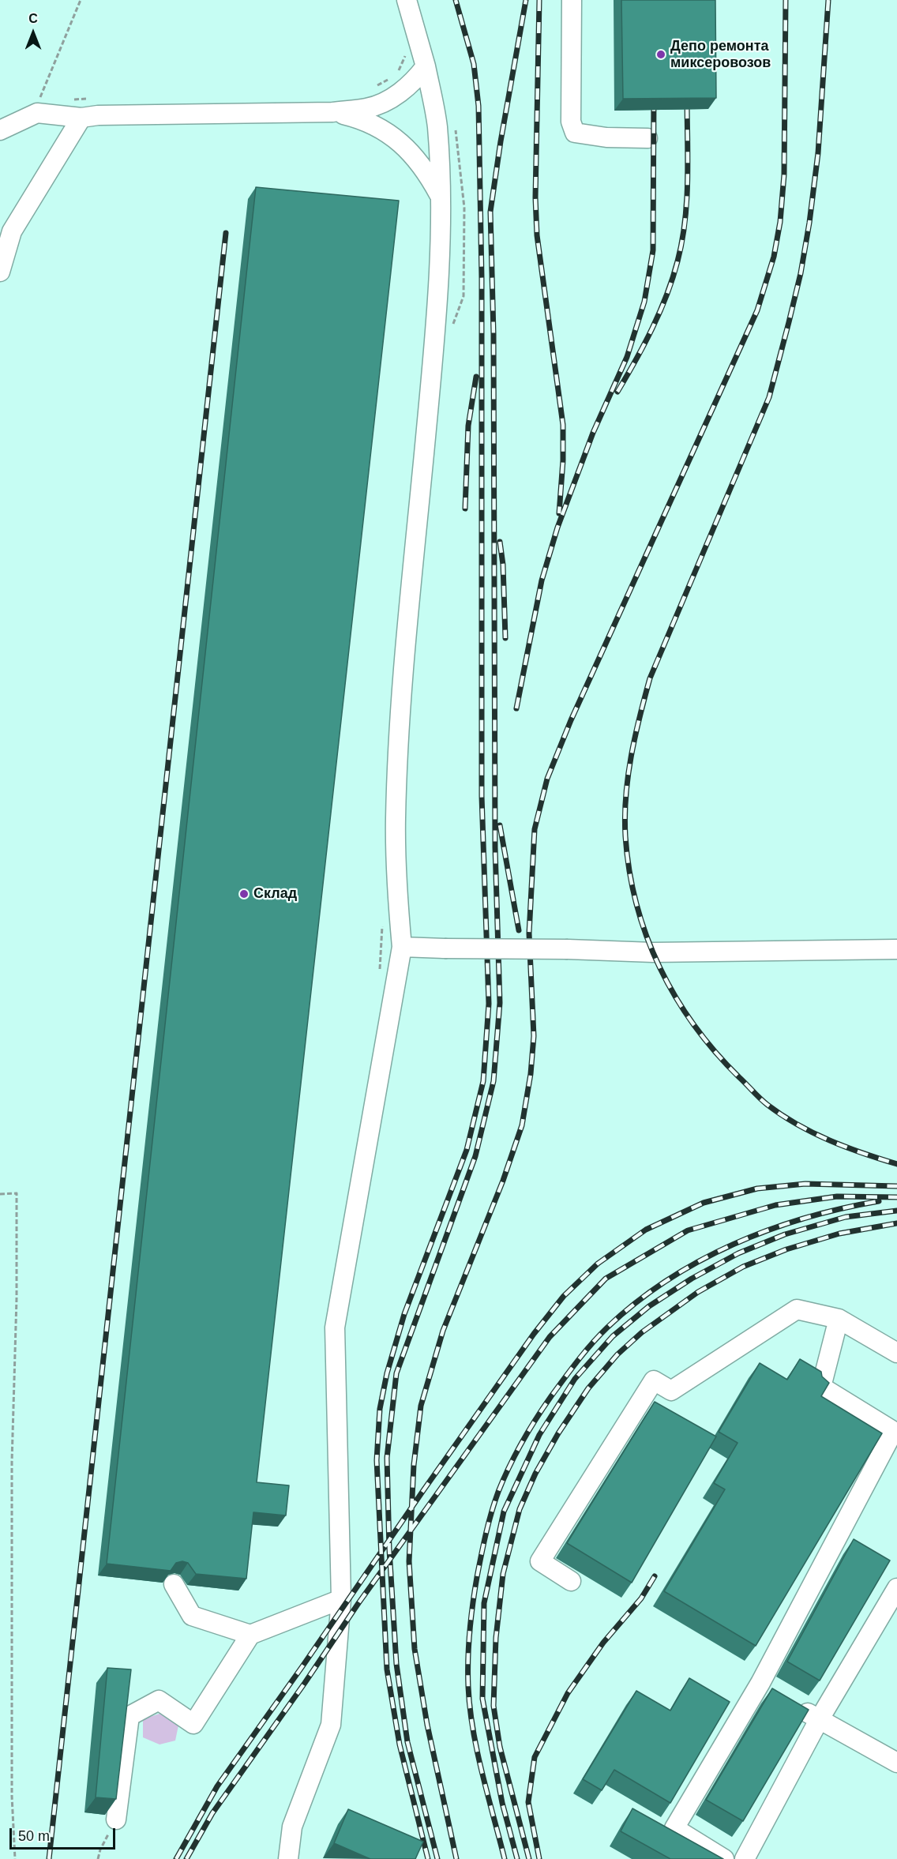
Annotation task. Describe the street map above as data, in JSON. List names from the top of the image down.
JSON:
{
  "places": ["Депо ремонта миксеровозов", "Склад"],
  "scale_bar": "50 m",
  "north": "top"
}
